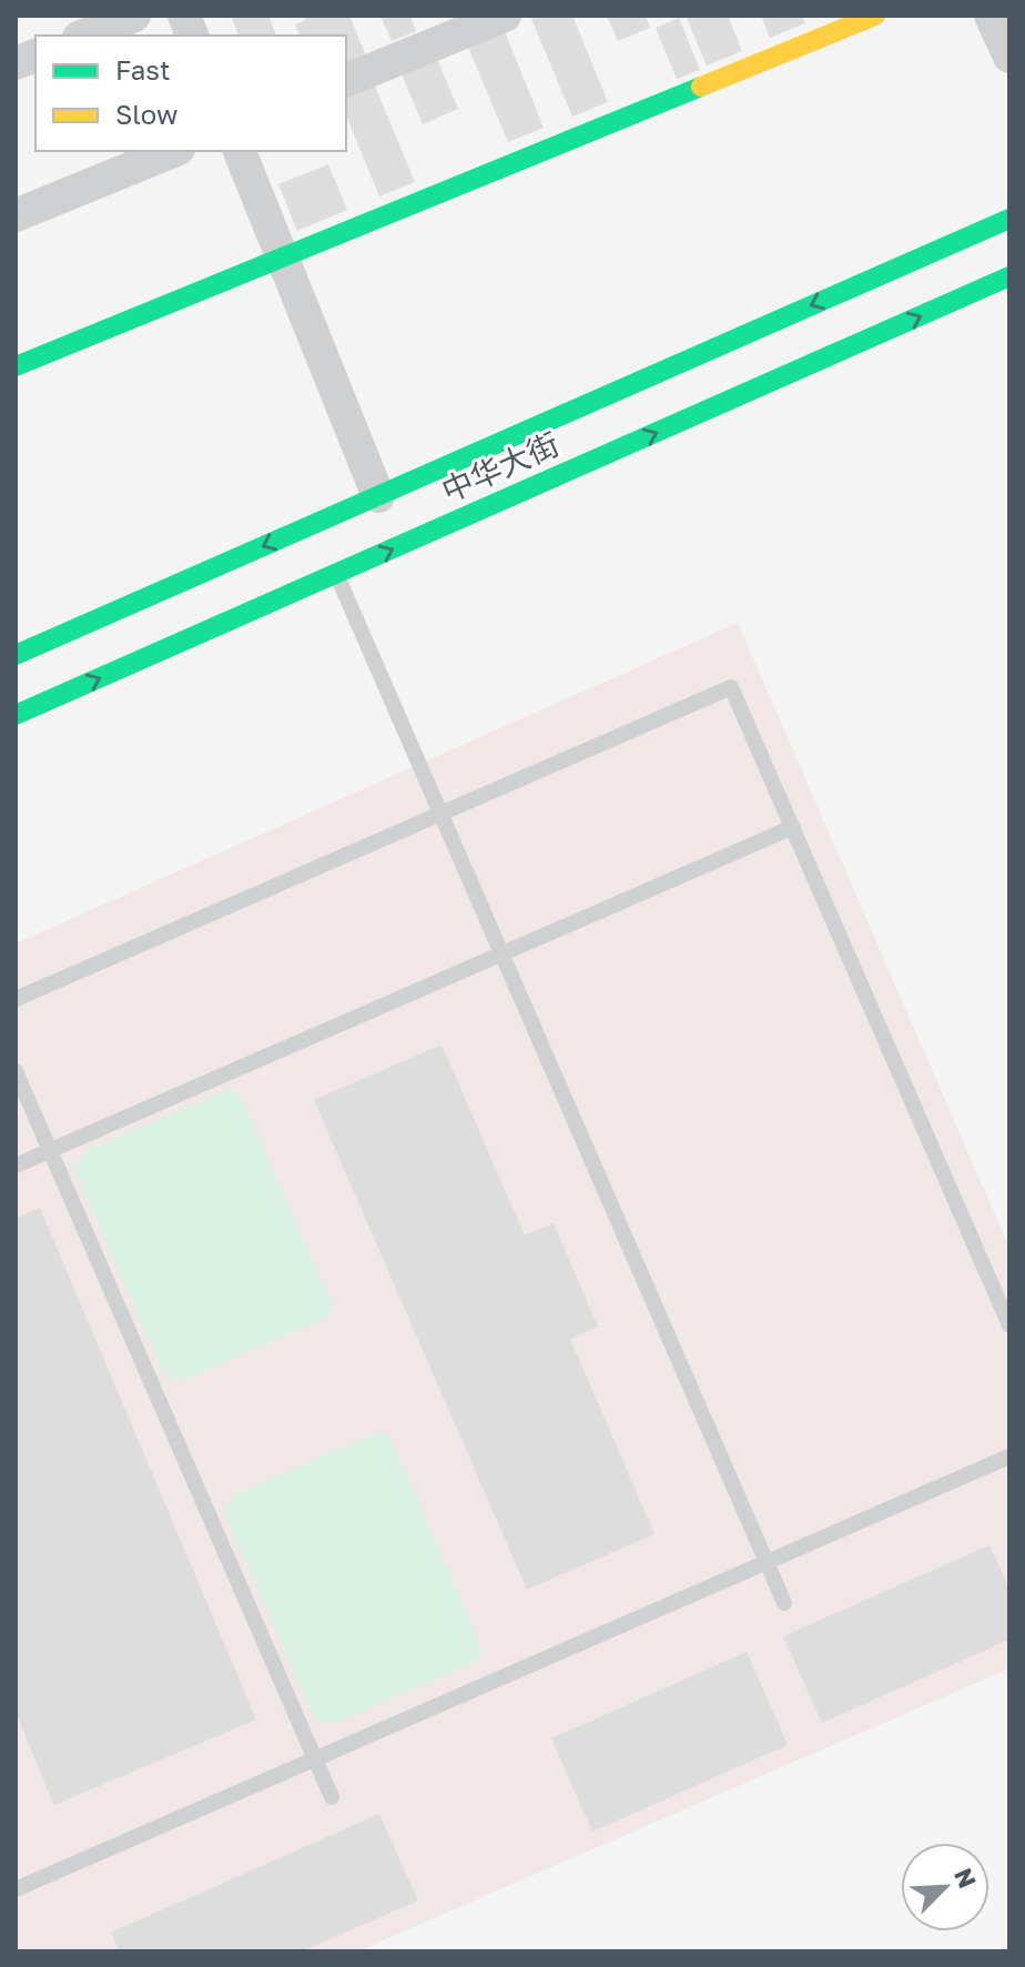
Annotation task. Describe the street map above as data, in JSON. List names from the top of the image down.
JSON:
{
  "streets": {
    "main road": ["中华大街"]
  },
  "legend": ["Fast", "Slow"],
  "north": "top right"
}
